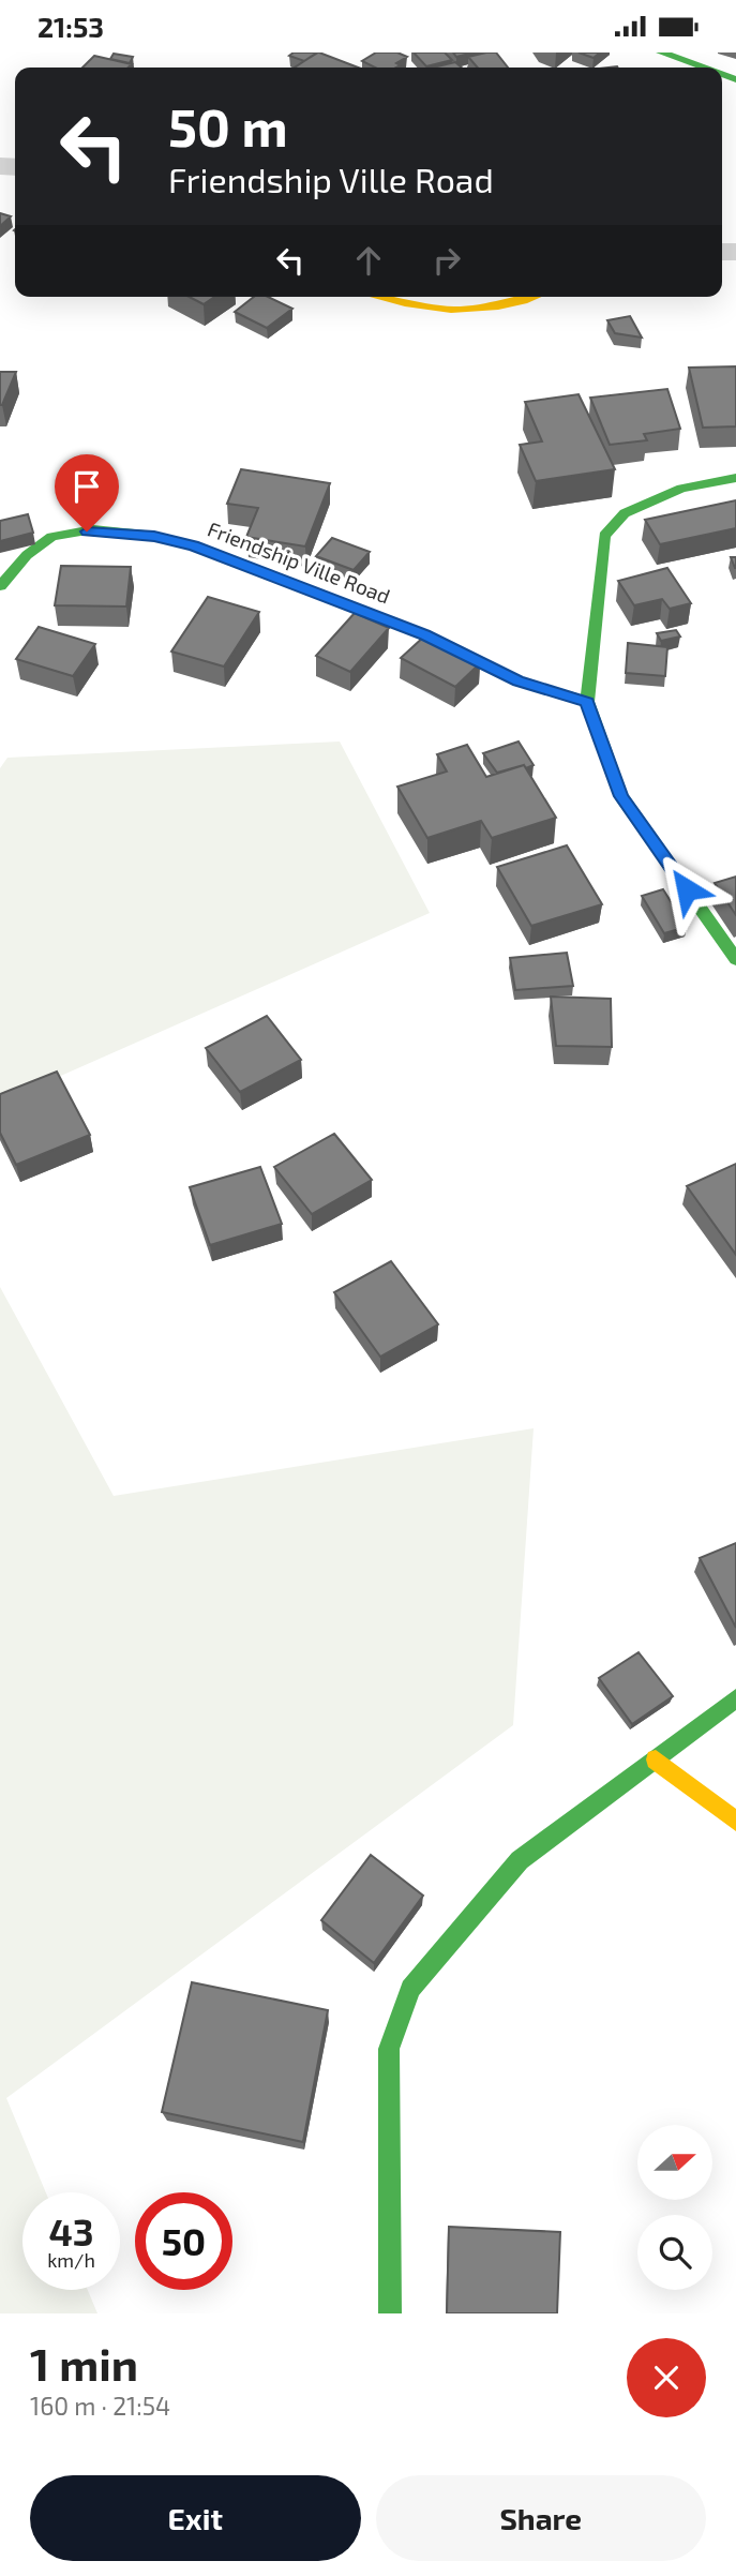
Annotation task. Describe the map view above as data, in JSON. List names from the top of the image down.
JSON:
{
  "streets": {
    "main road": ["Friendship Ville Road"]
  },
  "north": "right",
  "page": {
    "status": "21:53",
    "turn": ["50 m", "Friendship Ville Road"],
    "speed": "43 km/h",
    "limit": "50",
    "heading": ["1 min", "160 m · 21:54"],
    "buttons": ["Exit", "Share"]
  }
}
